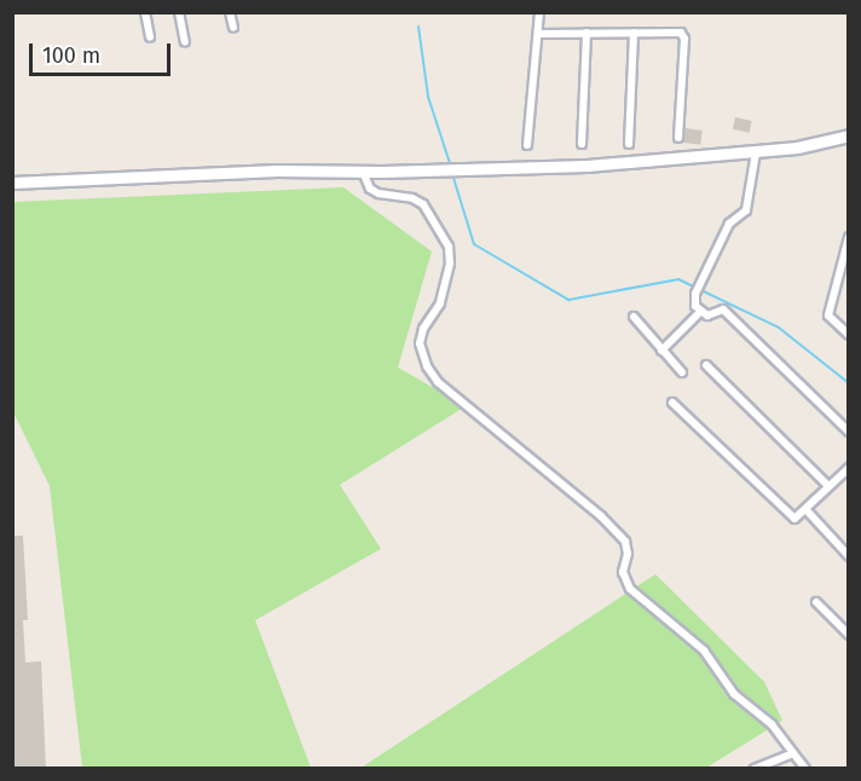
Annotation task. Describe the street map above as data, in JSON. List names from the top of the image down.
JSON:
{
  "scale_bar": "100 m"
}
